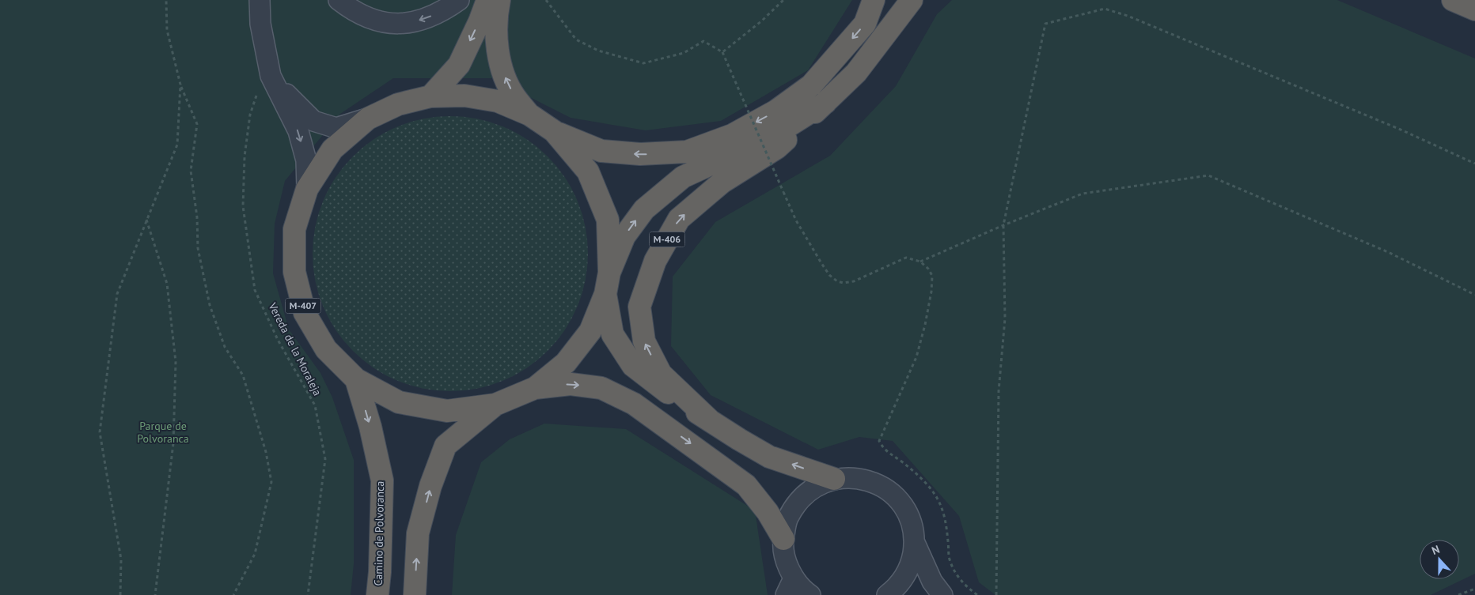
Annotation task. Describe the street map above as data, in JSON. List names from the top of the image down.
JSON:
{
  "streets": {
    "highway": ["M-406", "M-407", "Camino de Polvoranca"],
    "path": ["Vereda de la Moraleja"]
  },
  "crossings": [
    ["M-406", "M-407"],
    ["M-407", "Camino de Polvoranca"]
  ],
  "one_way": ["Camino de Polvoranca"],
  "parks": ["Parque de Polvoranca"],
  "north": "top"
}
